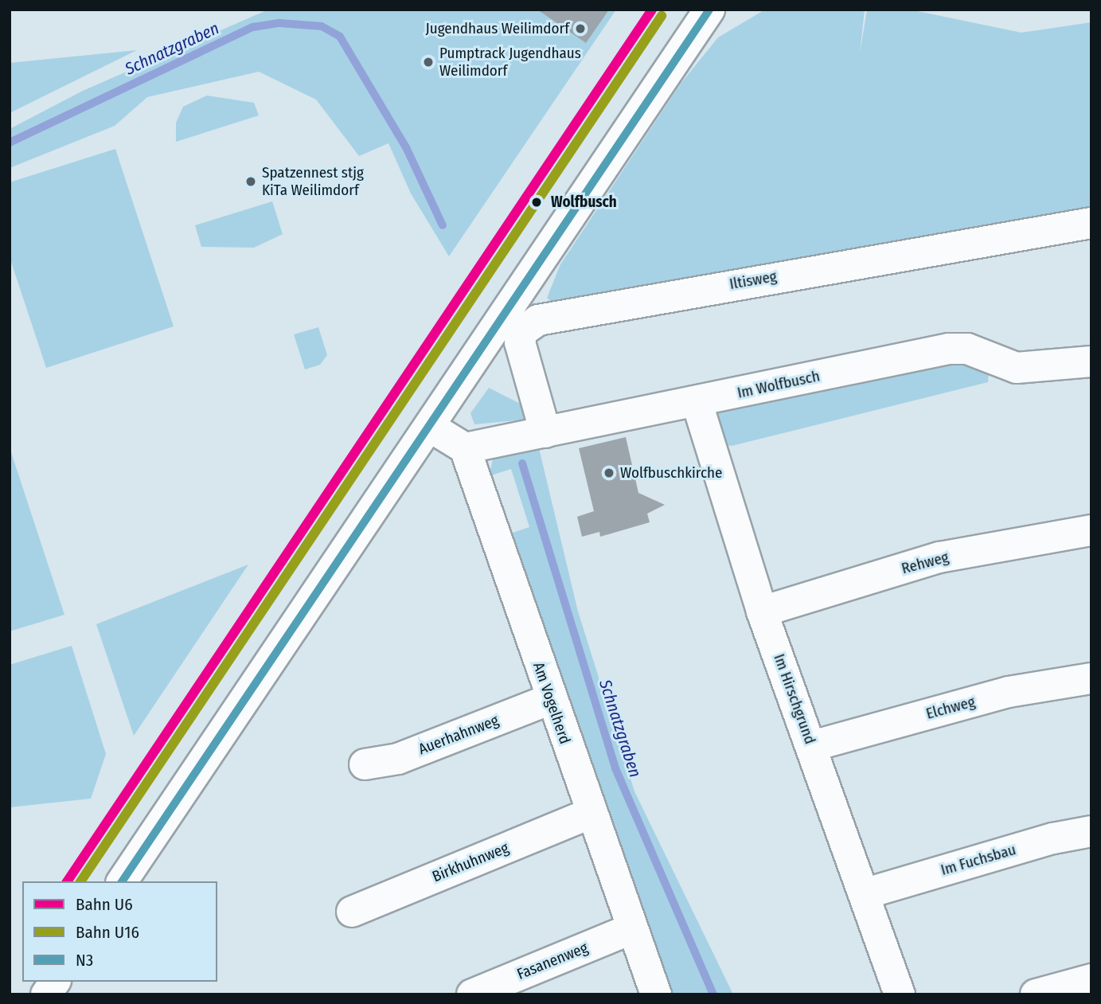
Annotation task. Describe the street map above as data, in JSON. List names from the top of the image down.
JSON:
{
  "streets": {
    "street": [
      "Iltisweg",
      "Im Wolfbusch",
      "Rehweg",
      "Im Hirschgrund",
      "Am Vogelherd",
      "Elchweg",
      "Auerhahnweg",
      "Im Fuchsbau",
      "Birkhuhnweg",
      "Fasanenweg"
    ]
  },
  "crossings": [
    ["Iltisweg", "Im Wolfbusch"],
    ["Im Wolfbusch", "Im Hirschgrund"],
    ["Im Wolfbusch", "Am Vogelherd"],
    ["Rehweg", "Im Hirschgrund"],
    ["Im Hirschgrund", "Elchweg"],
    ["Im Hirschgrund", "Im Fuchsbau"],
    ["Am Vogelherd", "Auerhahnweg"],
    ["Am Vogelherd", "Birkhuhnweg"],
    ["Am Vogelherd", "Fasanenweg"]
  ],
  "water": ["Schnatzgraben"],
  "places": [
    "Jugendhaus Weilimdorf",
    "Pumptrack Jugendhaus Weilimdorf",
    "Spatzennest stjg KiTa Weilimdorf",
    "Wolfbusch",
    "Wolfbuschkirche"
  ],
  "lines": ["rail line U6", "transit line N3", "rail line U16"],
  "legend": ["Bahn U6", "Bahn U16", "N3"]
}
